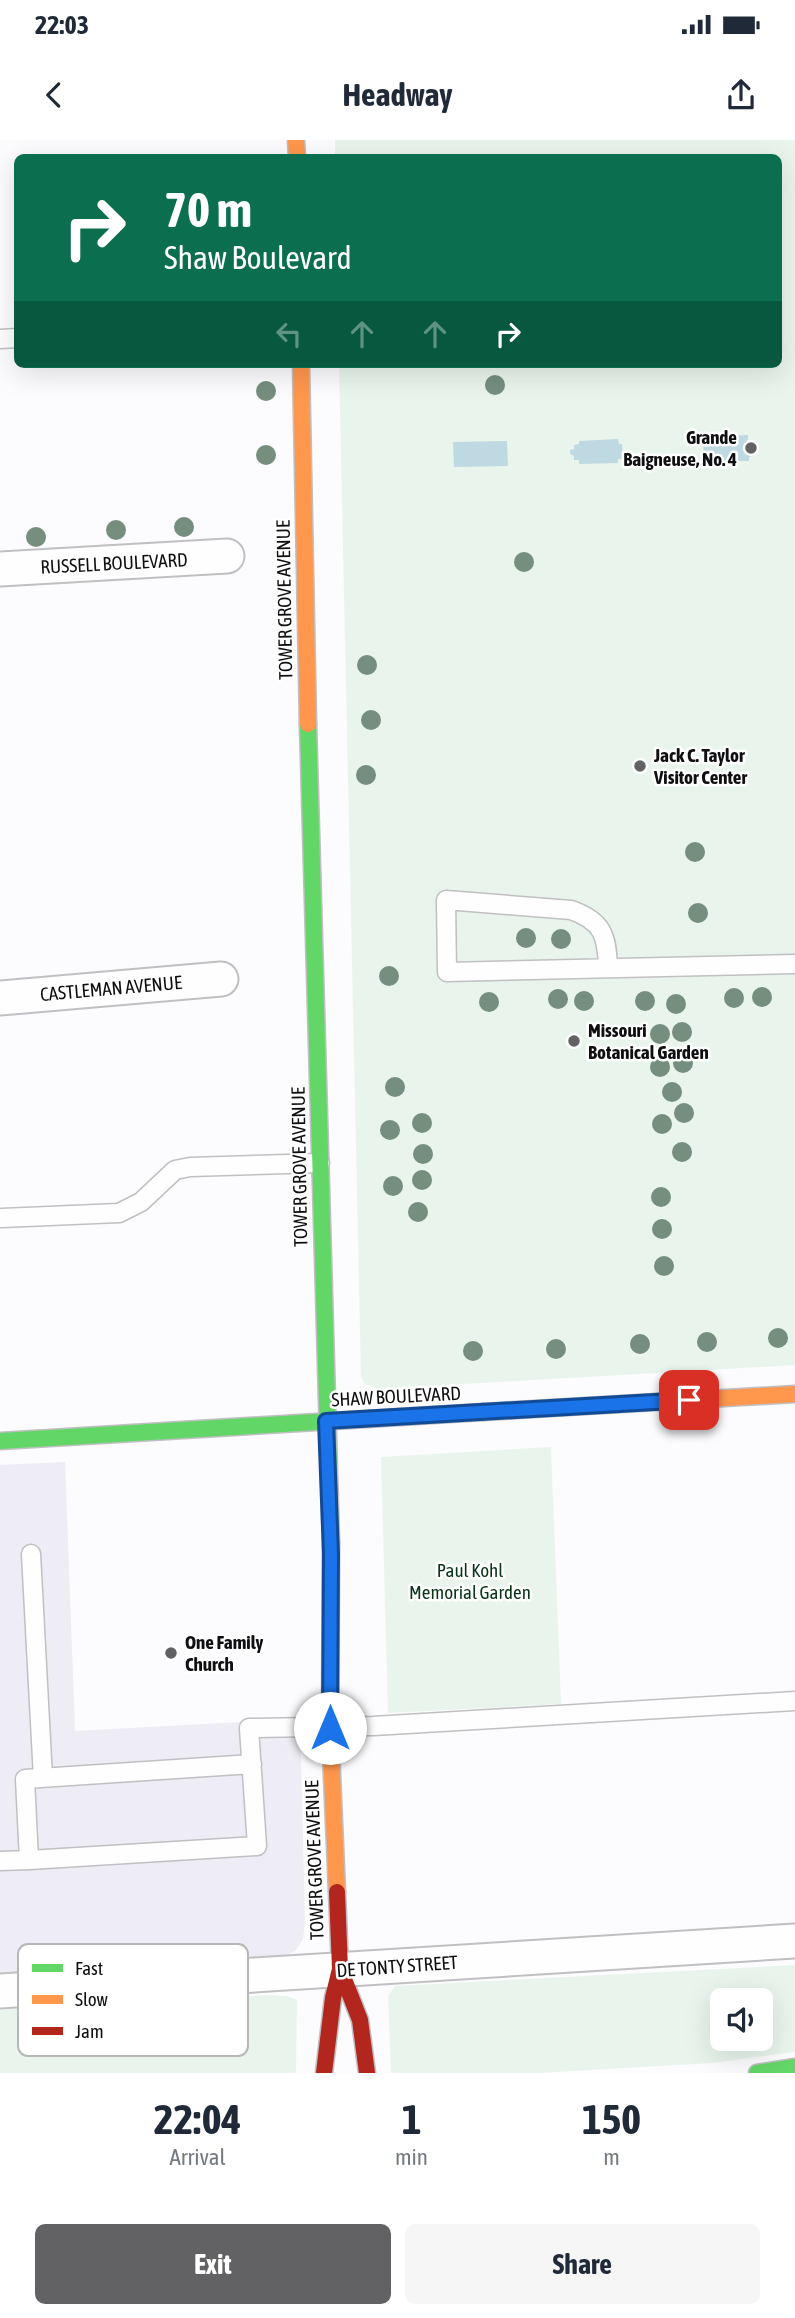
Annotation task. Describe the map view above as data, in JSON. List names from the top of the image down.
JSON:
{
  "streets": {
    "main road": ["TOWER GROVE AVENUE", "SHAW BOULEVARD"],
    "street": ["RUSSELL BOULEVARD", "CASTLEMAN AVENUE", "DE TONTY STREET"]
  },
  "crossings": [
    ["TOWER GROVE AVENUE", "SHAW BOULEVARD"],
    ["TOWER GROVE AVENUE", "DE TONTY STREET"]
  ],
  "parks": ["Paul Kohl Memorial Garden"],
  "places": [
    "Grande Baigneuse, No. 4",
    "Jack C. Taylor Visitor Center",
    "Missouri Botanical Garden",
    "One Family Church"
  ],
  "legend": ["Fast", "Slow", "Jam"],
  "page": {
    "status": "22:03",
    "header": "Headway",
    "turn": ["70 m", "Shaw Boulevard"],
    "eta": [
      "22:04",
      "Arrival",
      "1",
      "min",
      "150",
      "m"
    ],
    "buttons": ["Exit", "Share"]
  }
}
